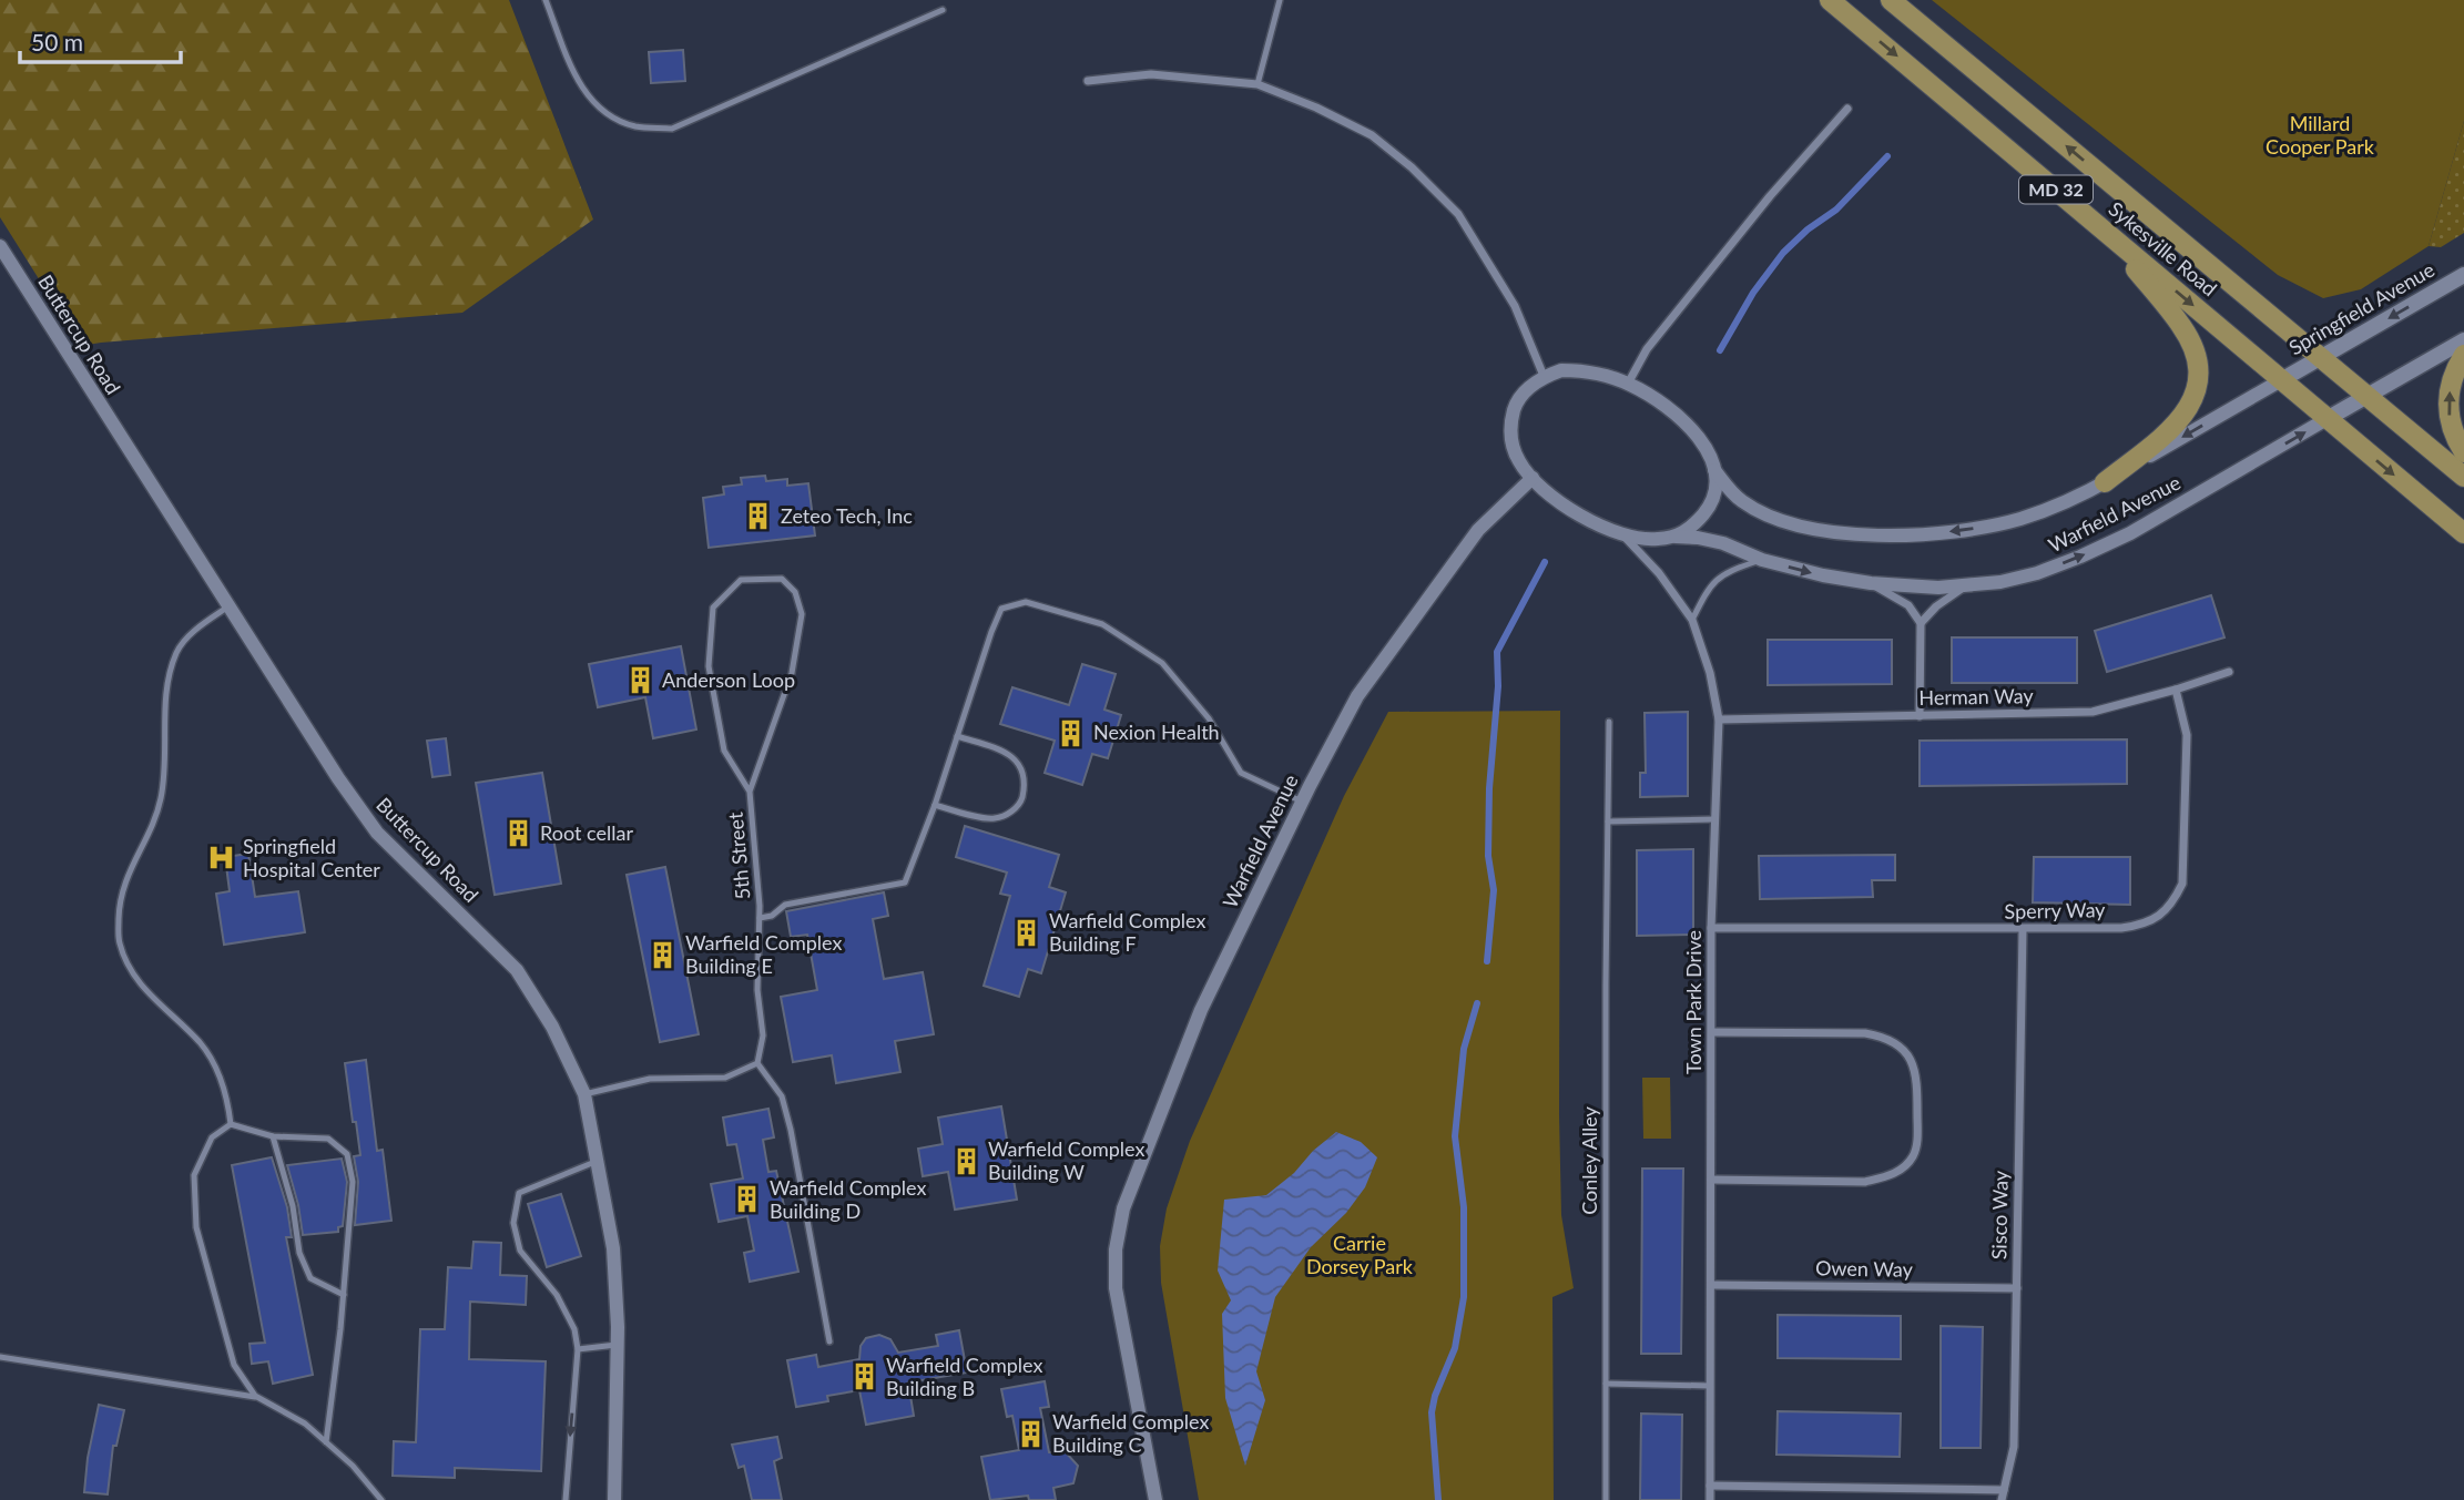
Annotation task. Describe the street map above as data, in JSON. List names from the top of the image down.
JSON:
{
  "streets": {
    "main road": ["MD 32", "Sykesville Road", "Springfield Avenue"],
    "street": [
      "Buttercup Road",
      "Warfield Avenue",
      "Herman Way",
      "Sperry Way",
      "Town Park Drive",
      "Sisco Way",
      "Owen Way"
    ],
    "lane": ["5th Street", "Conley Alley"]
  },
  "crossings": [
    ["Sykesville Road", "Springfield Avenue"],
    ["Sykesville Road", "Warfield Avenue"],
    ["Springfield Avenue", "Warfield Avenue"],
    ["Warfield Avenue", "Town Park Drive"],
    ["Herman Way", "Sperry Way"],
    ["Herman Way", "Town Park Drive"],
    ["Sperry Way", "Town Park Drive"],
    ["Sperry Way", "Sisco Way"],
    ["Town Park Drive", "Owen Way"],
    ["Sisco Way", "Owen Way"]
  ],
  "parks": ["Millard Cooper Park", "Carrie Dorsey Park"],
  "places": {
    "building": [
      "Zeteo Tech, Inc",
      "Anderson Loop",
      "Nexion Health",
      "Root cellar",
      "Warfield Complex Building F",
      "Warfield Complex Building E",
      "Warfield Complex Building W",
      "Warfield Complex Building D",
      "Warfield Complex Building B",
      "Warfield Complex Building C"
    ],
    "hospital": ["Springfield Hospital Center"]
  },
  "scale_bar": "50 m"
}
